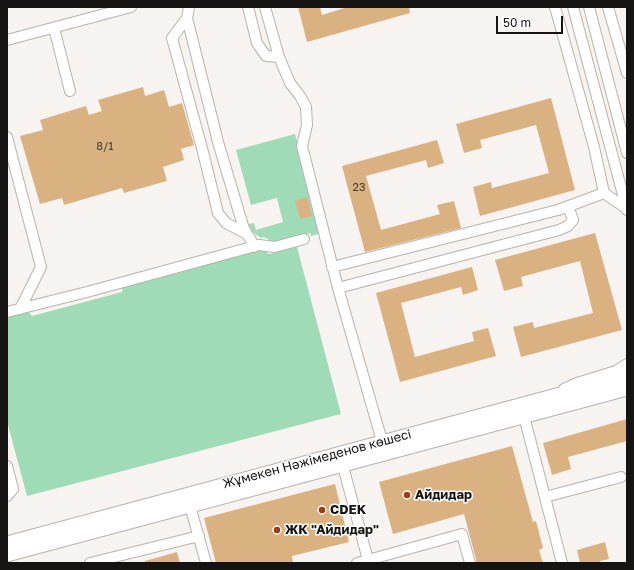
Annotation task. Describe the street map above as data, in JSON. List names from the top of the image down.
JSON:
{
  "streets": {
    "main road": ["Жұмекен Нәжімеденов көшесі"]
  },
  "places": ["Айдидар", "CDEK", "ЖК \"Айдидар\""],
  "house_numbers": ["8/1", "23"],
  "scale_bar": "50 m"
}
